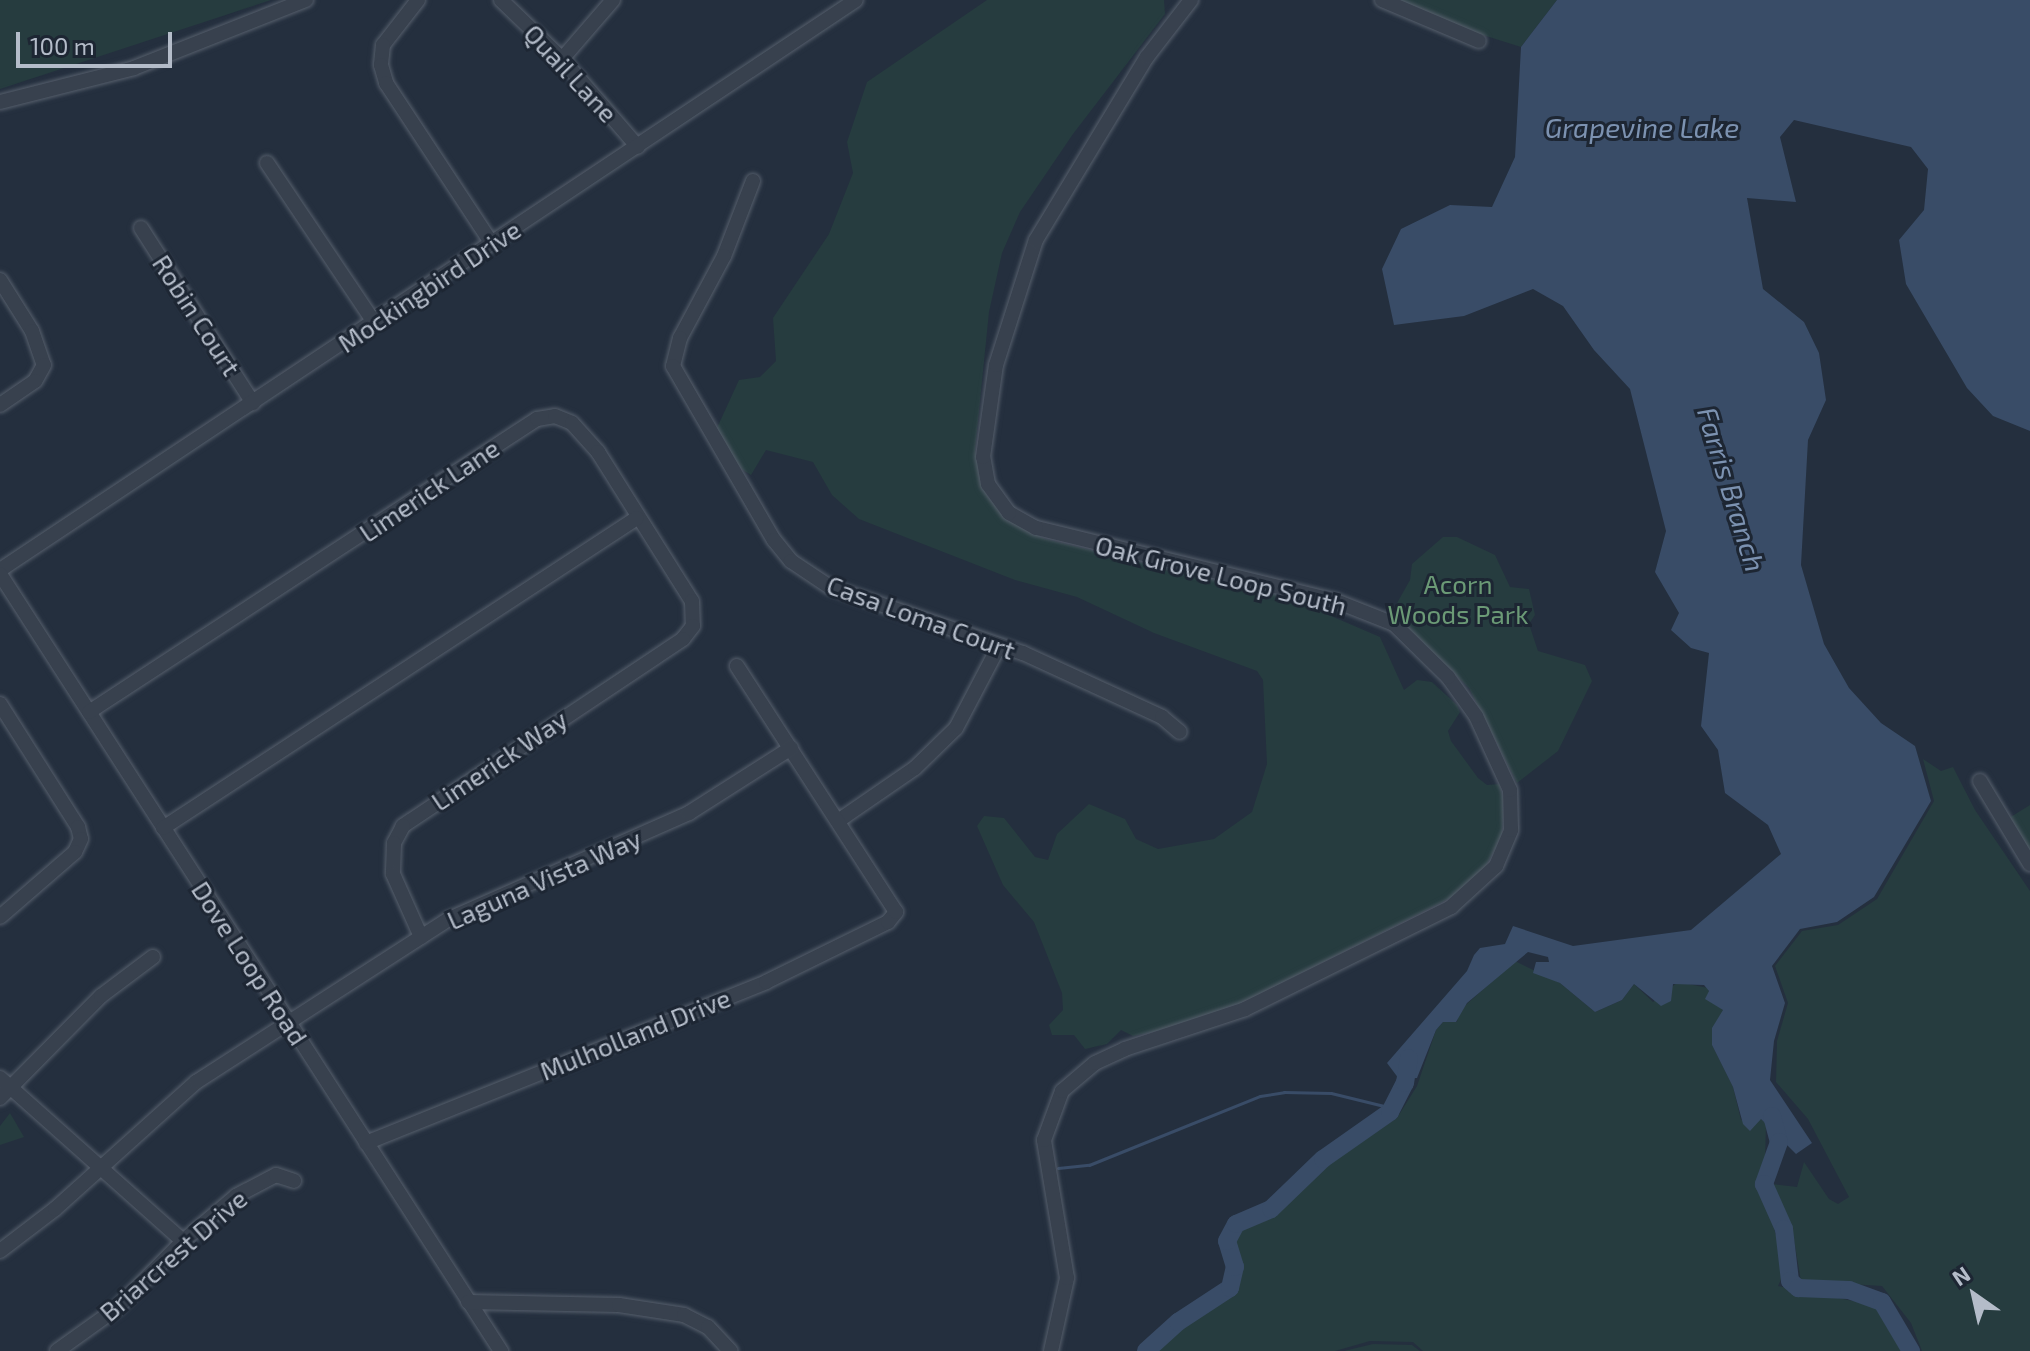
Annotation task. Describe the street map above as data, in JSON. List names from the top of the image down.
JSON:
{
  "streets": {
    "street": [
      "Quail Lane",
      "Mockingbird Drive",
      "Robin Court",
      "Limerick Lane",
      "Oak Grove Loop South",
      "Casa Loma Court",
      "Limerick Way",
      "Laguna Vista Way",
      "Dove Loop Road",
      "Mulholland Drive",
      "Briarcrest Drive"
    ]
  },
  "crossings": [
    ["Quail Lane", "Mockingbird Drive"],
    ["Mockingbird Drive", "Robin Court"],
    ["Mockingbird Drive", "Dove Loop Road"],
    ["Limerick Lane", "Limerick Way"],
    ["Limerick Lane", "Dove Loop Road"],
    ["Limerick Way", "Laguna Vista Way"],
    ["Laguna Vista Way", "Dove Loop Road"],
    ["Dove Loop Road", "Mulholland Drive"]
  ],
  "water": ["Grapevine Lake", "Farris Branch"],
  "parks": ["Acorn Woods Park"],
  "scale_bar": "100 m",
  "north": "top left"
}
